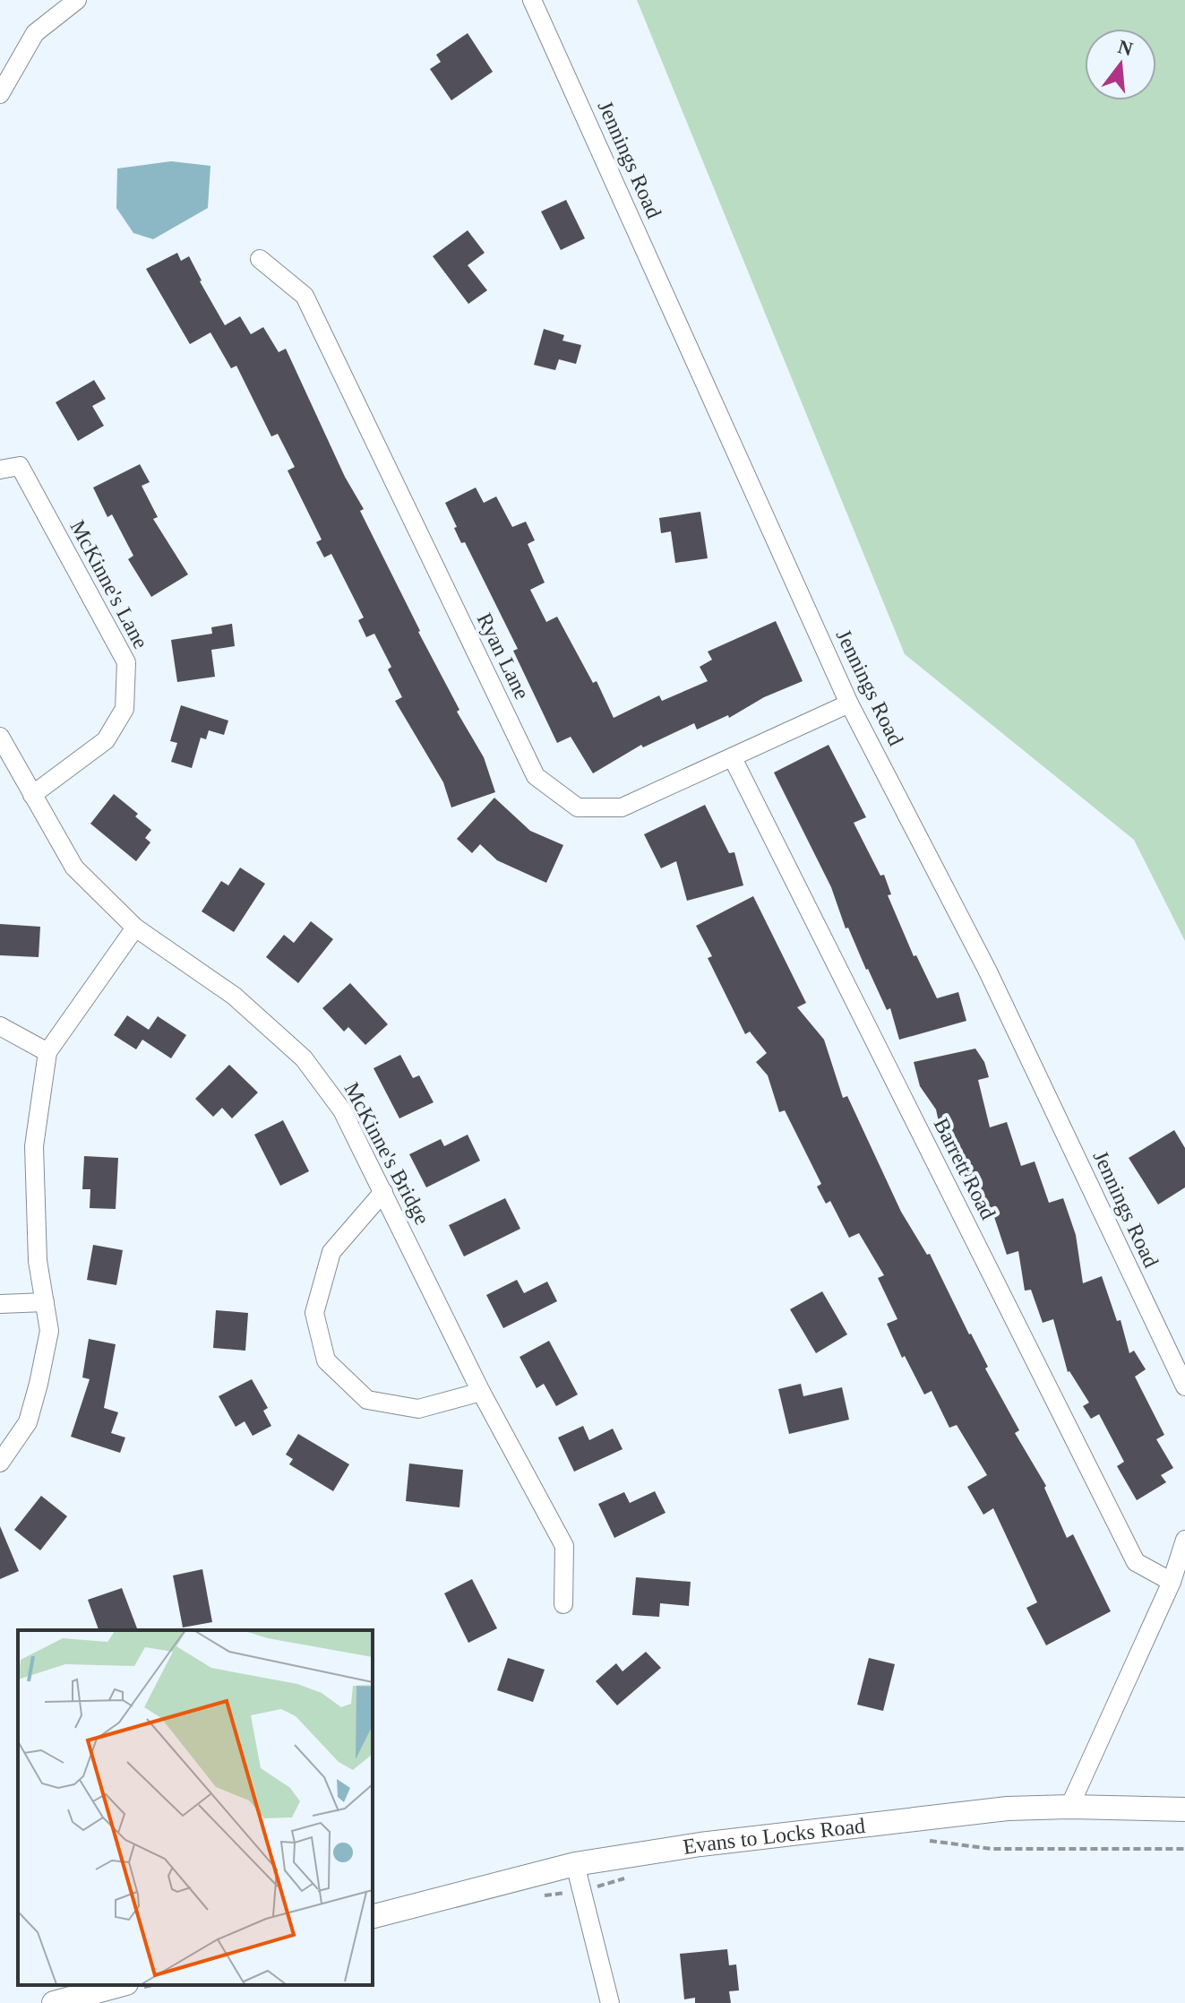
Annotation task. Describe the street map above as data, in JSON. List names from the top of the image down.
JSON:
{
  "streets": {
    "street": [
      "Jennings Road",
      "McKinne's Lane",
      "Ryan Lane",
      "McKinne's Bridge",
      "Barrett Road",
      "Evans to Locks Road"
    ]
  },
  "crossings": [
    ["Jennings Road", "Ryan Lane"],
    ["McKinne's Lane", "McKinne's Bridge"],
    ["Ryan Lane", "Barrett Road"]
  ],
  "north": "top"
}
